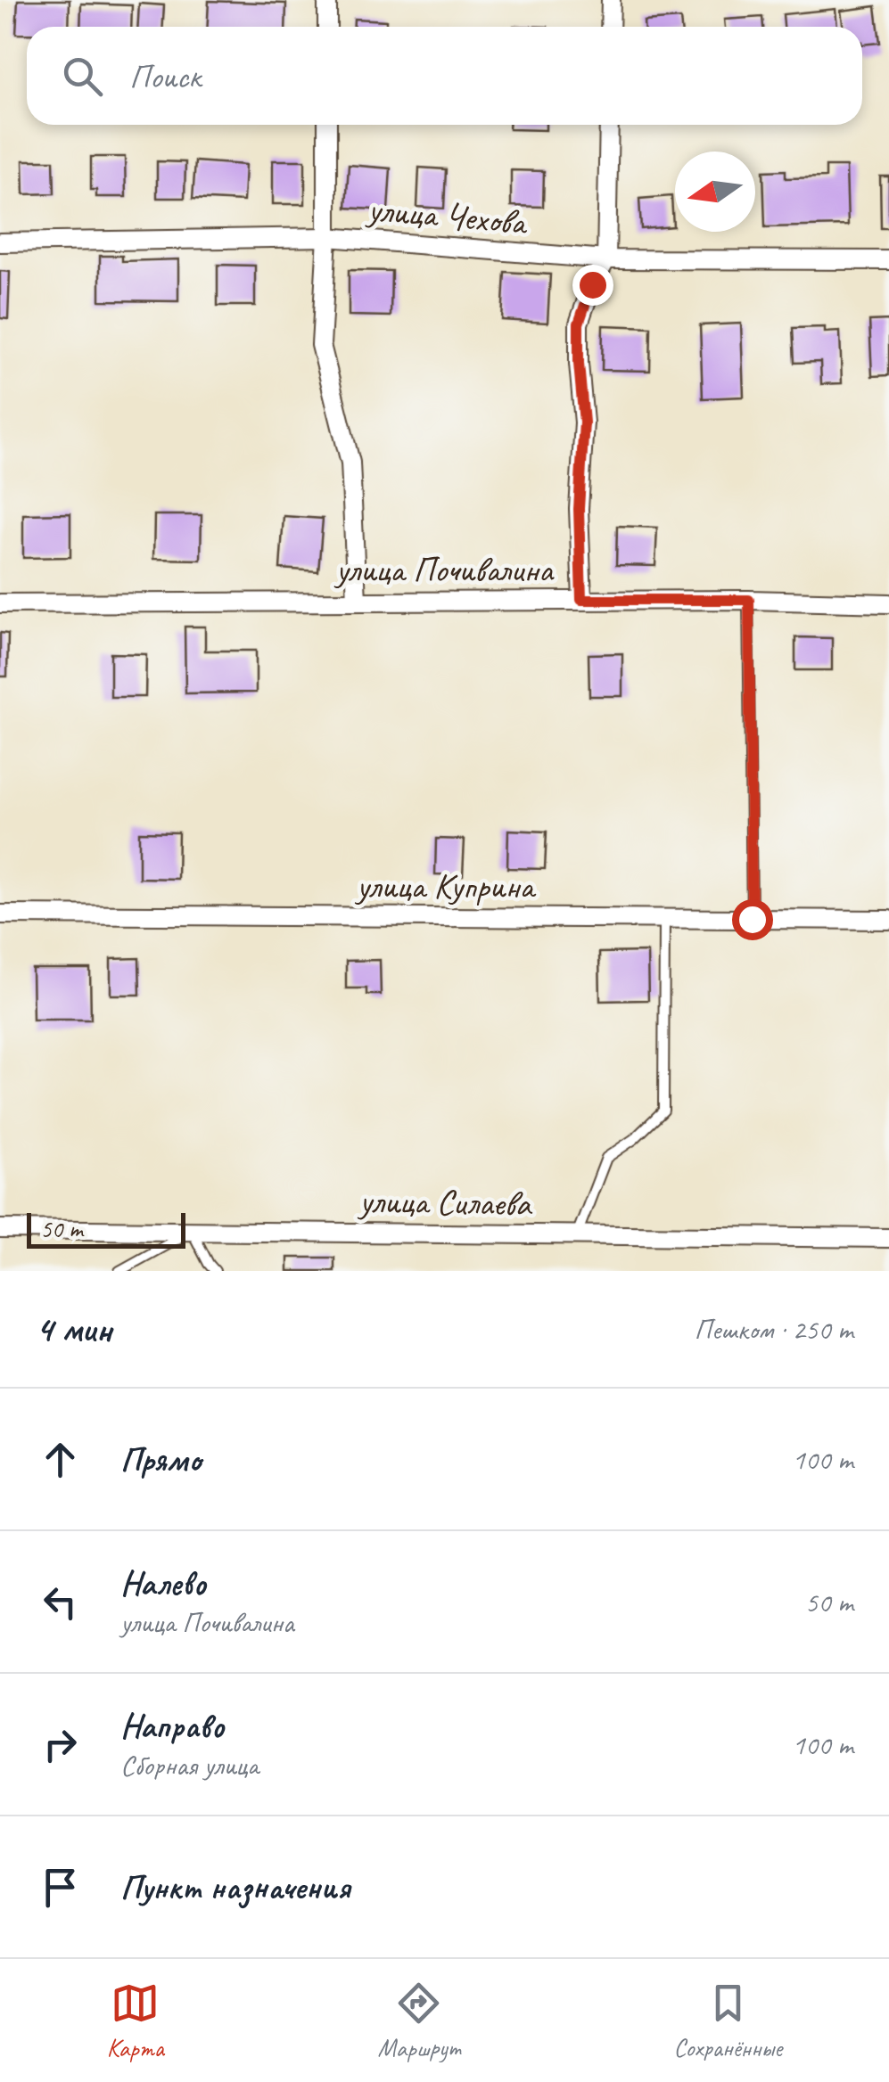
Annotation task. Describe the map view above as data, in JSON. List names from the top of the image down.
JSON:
{
  "streets": {
    "street": [
      "улица Чехова",
      "улица Почивалина",
      "улица Куприна",
      "улица Силаева"
    ]
  },
  "scale_bar": "50 m",
  "north": "left",
  "page": {
    "search": "Поиск",
    "scale": "50 m",
    "heading": ["4 мин", "Пешком · 250 m"],
    "list": [
      ["Прямо", "100 m"],
      ["Налево", "улица Почивалина", "50 m"],
      ["Направо", "Сборная улица", "100 m"],
      "Пункт назначения"
    ],
    "nav": ["Карта", "Маршрут", "Сохранённые"]
  }
}
